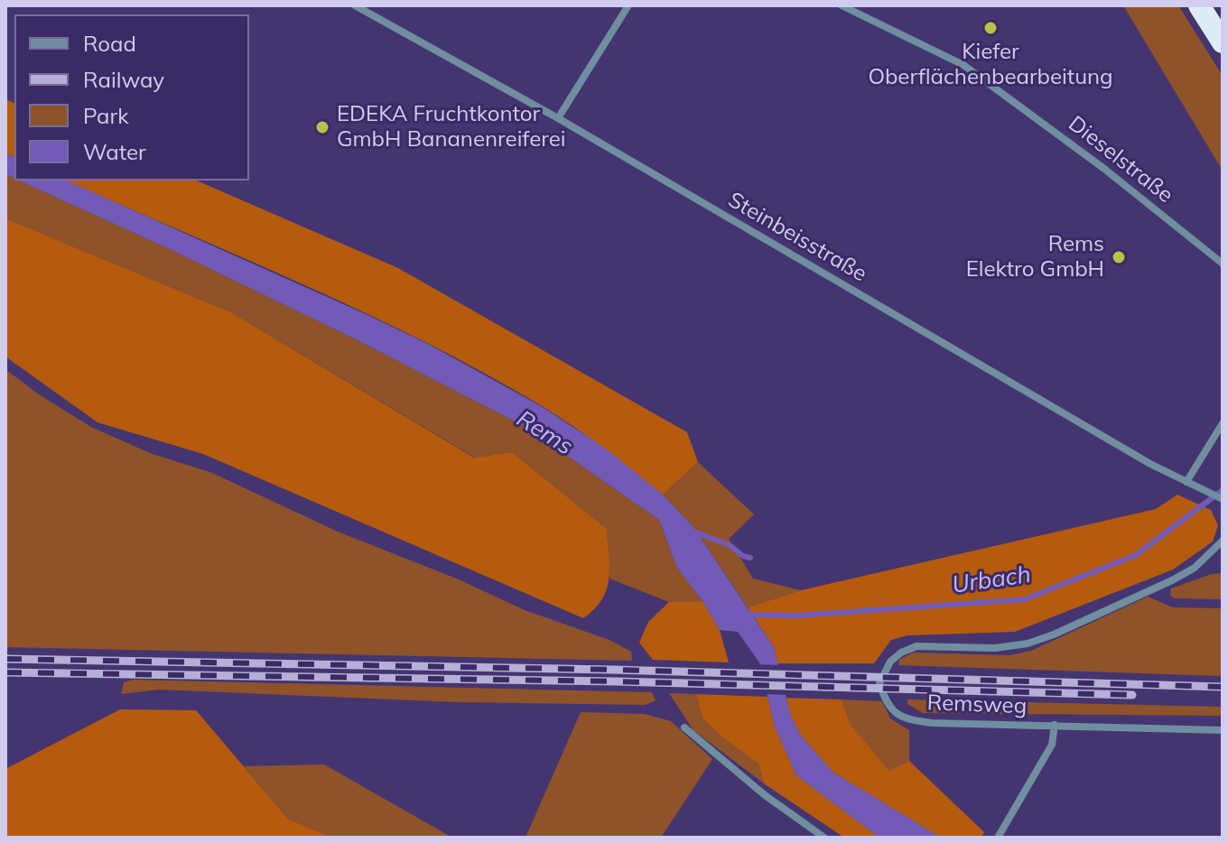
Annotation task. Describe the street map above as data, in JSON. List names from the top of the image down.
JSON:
{
  "streets": {
    "street": ["Dieselstraße", "Steinbeisstraße", "Remsweg"]
  },
  "water": ["Rems", "Urbach"],
  "places": ["Kiefer Oberflächenbearbeitung", "EDEKA Fruchtkontor GmbH Bananenreiferei", "Rems Elektro GmbH"],
  "legend": [
    "Road",
    "Railway",
    "Park",
    "Water"
  ]
}
